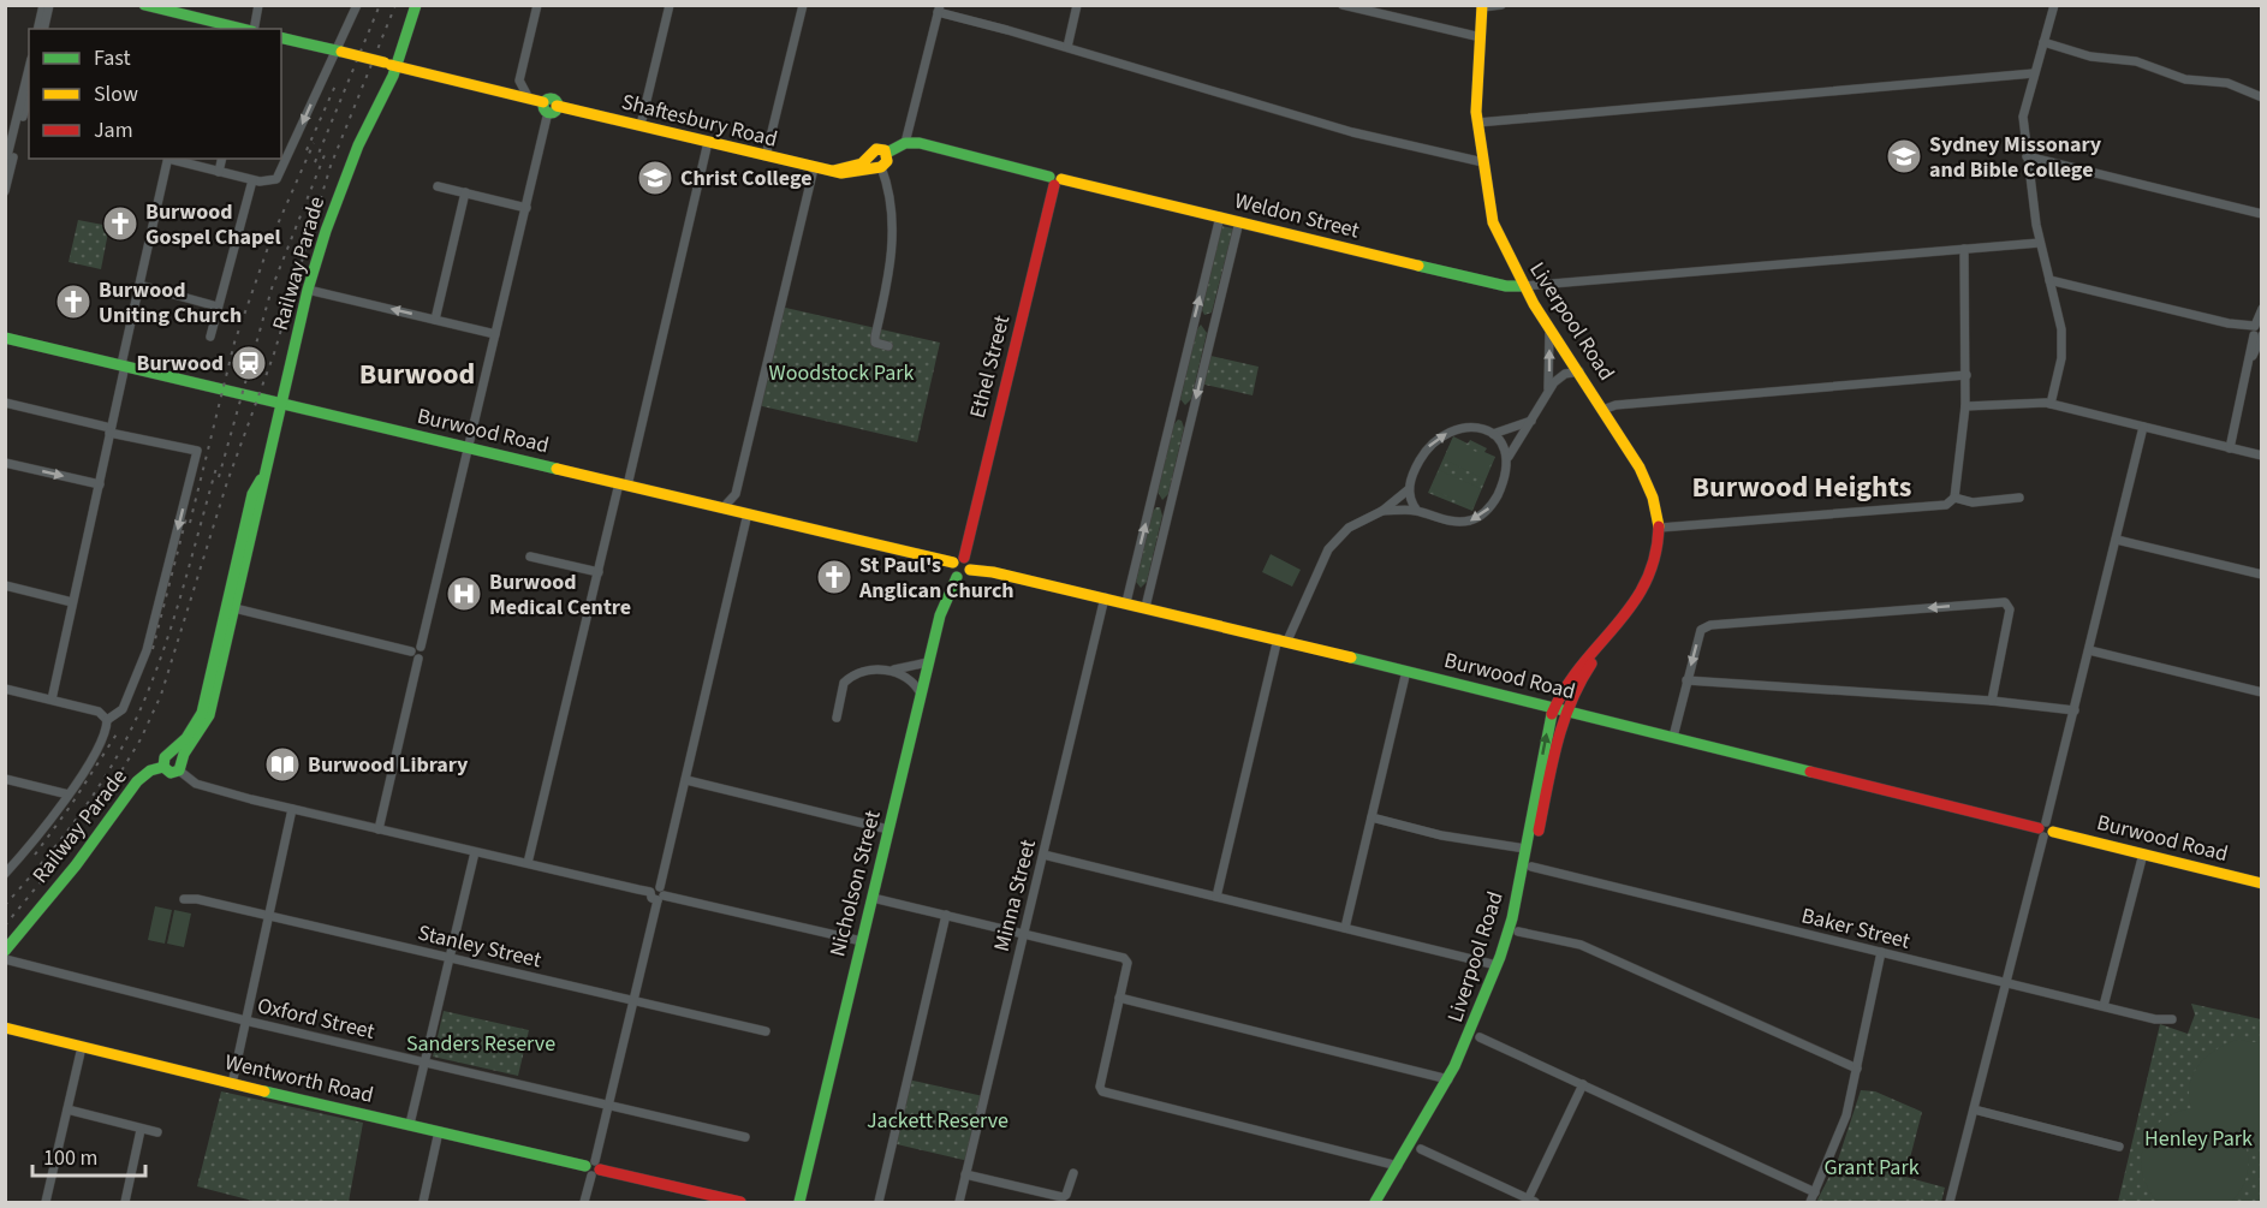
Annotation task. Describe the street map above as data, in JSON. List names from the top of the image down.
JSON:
{
  "streets": {
    "main road": [
      "Shaftesbury Road",
      "Weldon Street",
      "Railway Parade",
      "Liverpool Road",
      "Ethel Street",
      "Burwood Road",
      "Nicholson Street",
      "Wentworth Road"
    ],
    "street": [
      "Minna Street",
      "Baker Street",
      "Stanley Street",
      "Oxford Street"
    ]
  },
  "crossings": [
    ["Shaftesbury Road", "Railway Parade"],
    ["Weldon Street", "Liverpool Road"],
    ["Weldon Street", "Ethel Street"],
    ["Railway Parade", "Burwood Road"],
    ["Liverpool Road", "Burwood Road"],
    ["Liverpool Road", "Baker Street"],
    ["Ethel Street", "Burwood Road"],
    ["Ethel Street", "Nicholson Street"],
    ["Burwood Road", "Nicholson Street"],
    ["Burwood Road", "Minna Street"]
  ],
  "districts": ["Burwood", "Burwood Heights"],
  "parks": [
    "Woodstock Park",
    "Sanders Reserve",
    "Jackett Reserve",
    "Henley Park",
    "Grant Park"
  ],
  "places": {
    "school or university": ["Sydney Missonary and Bible College", "Christ College"],
    "church": ["Burwood Gospel Chapel", "Burwood Uniting Church", "St Paul's Anglican Church"],
    "station": ["Burwood"],
    "hospital": ["Burwood Medical Centre"],
    "library": ["Burwood Library"]
  },
  "legend": ["Fast", "Slow", "Jam"],
  "scale_bar": "100 m"
}
